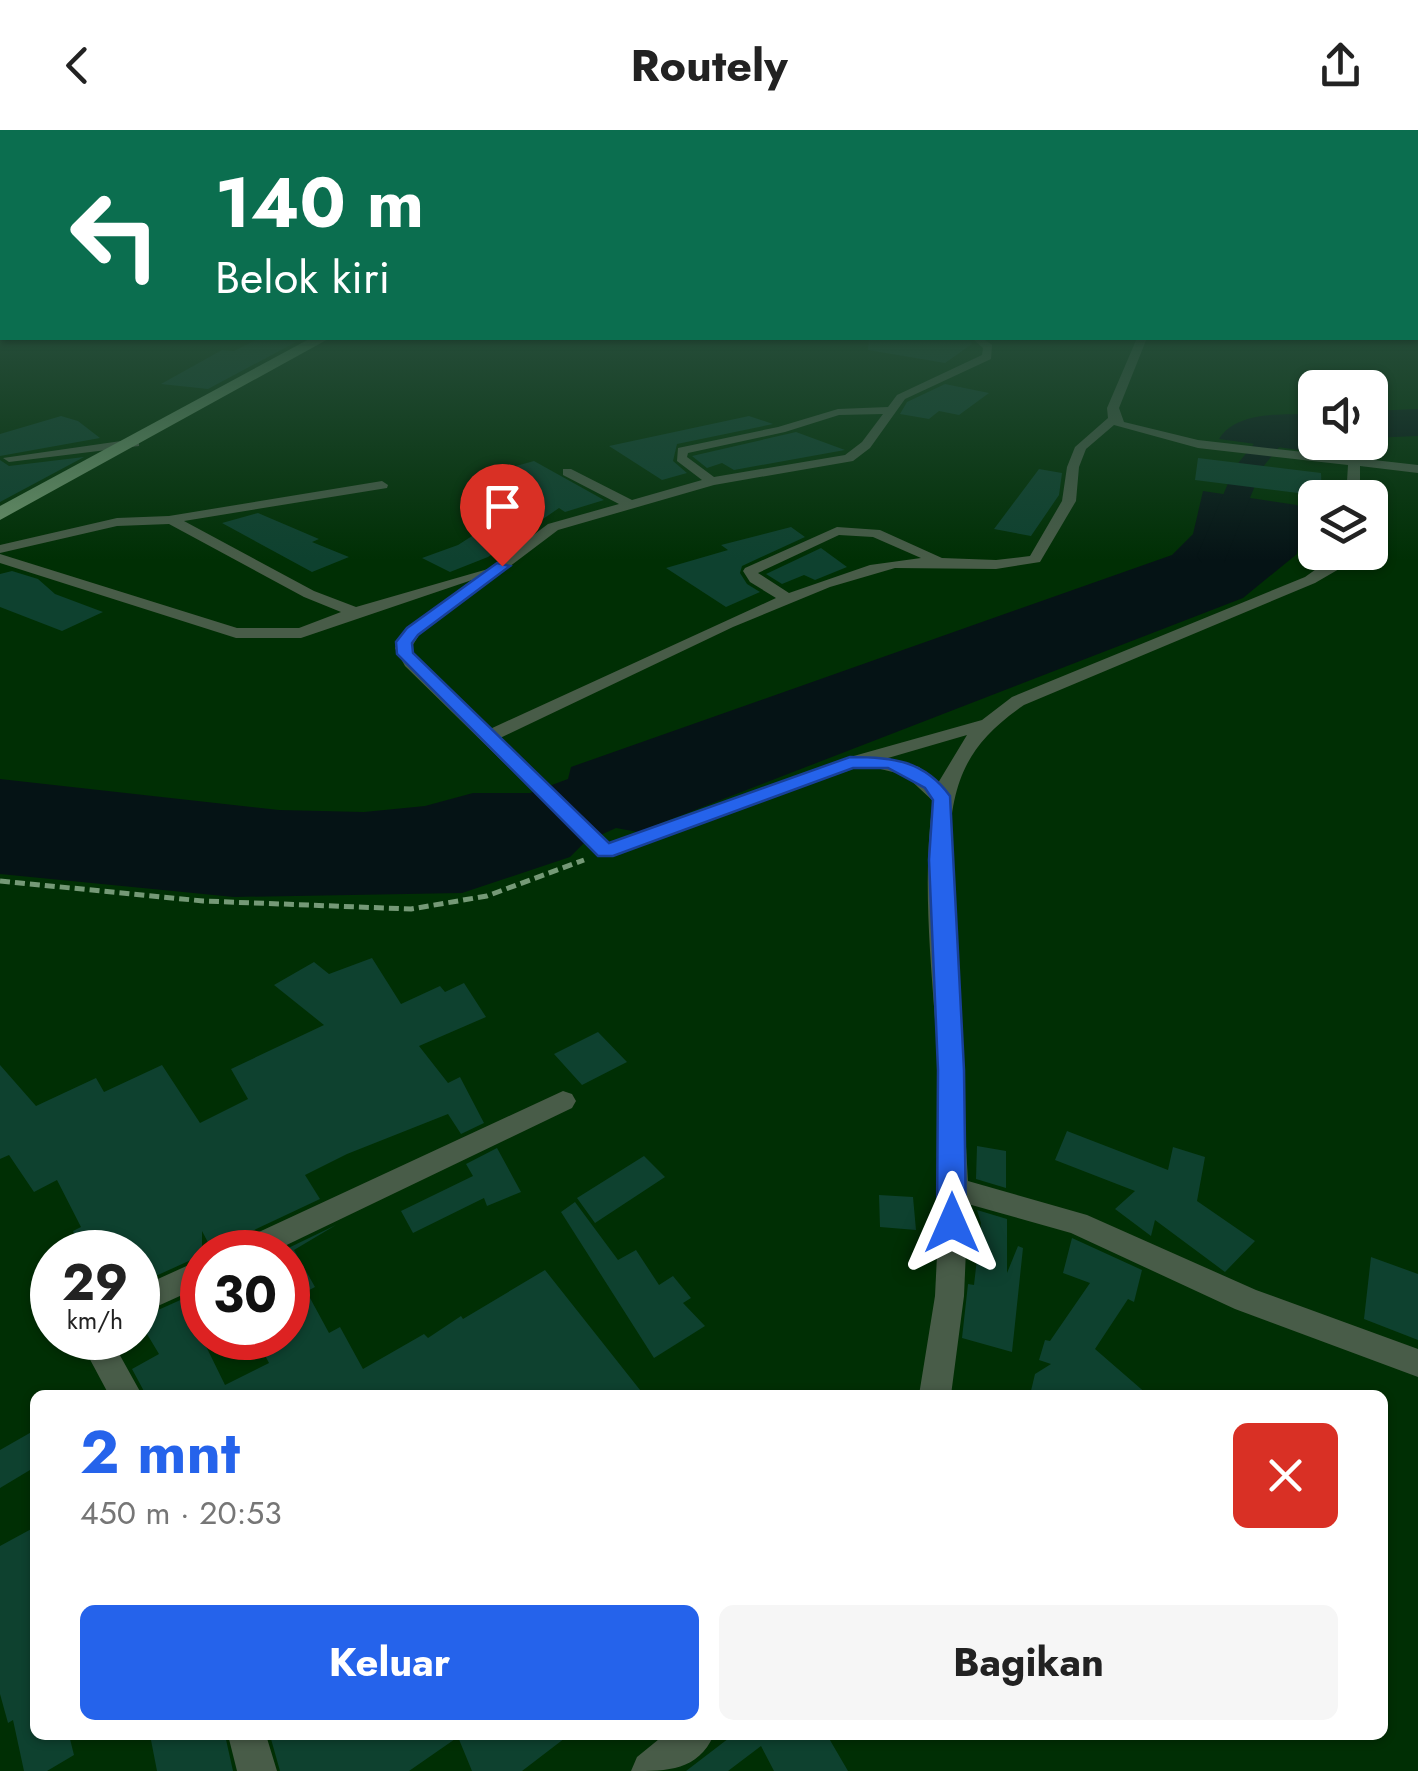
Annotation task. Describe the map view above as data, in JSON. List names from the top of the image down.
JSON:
{
  "page": {
    "header": "Routely",
    "turn": ["140 m", "Belok kiri"],
    "speed": "29 km/h",
    "limit": "30",
    "heading": ["2 mnt", "450 m · 20:53"],
    "buttons": ["Keluar", "Bagikan"]
  }
}
